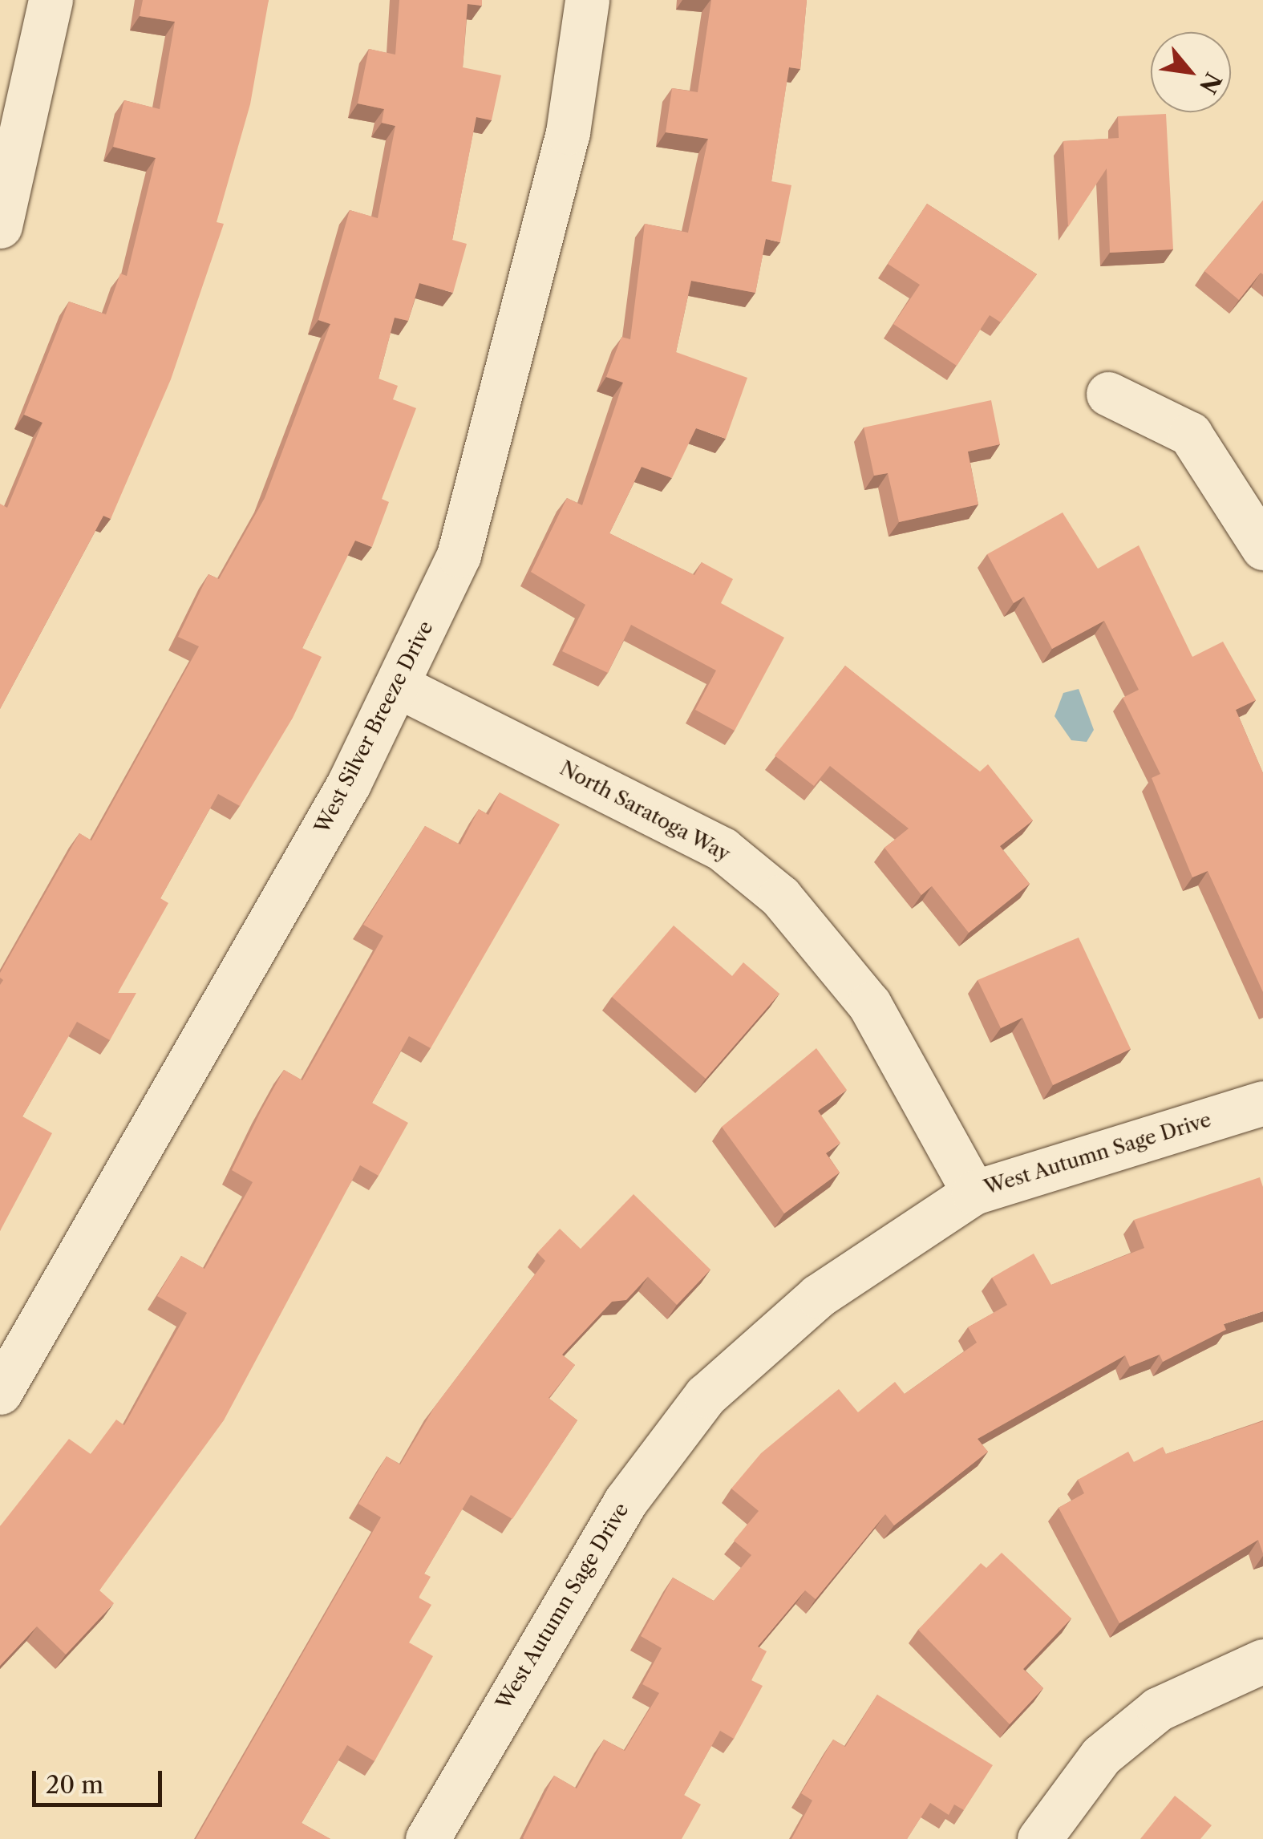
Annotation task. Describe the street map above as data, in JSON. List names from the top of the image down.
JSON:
{
  "streets": {
    "street": ["West Silver Breeze Drive", "North Saratoga Way", "West Autumn Sage Drive"]
  },
  "crossings": [
    ["West Silver Breeze Drive", "North Saratoga Way"],
    ["North Saratoga Way", "West Autumn Sage Drive"]
  ],
  "scale_bar": "20 m",
  "north": "bottom right"
}
